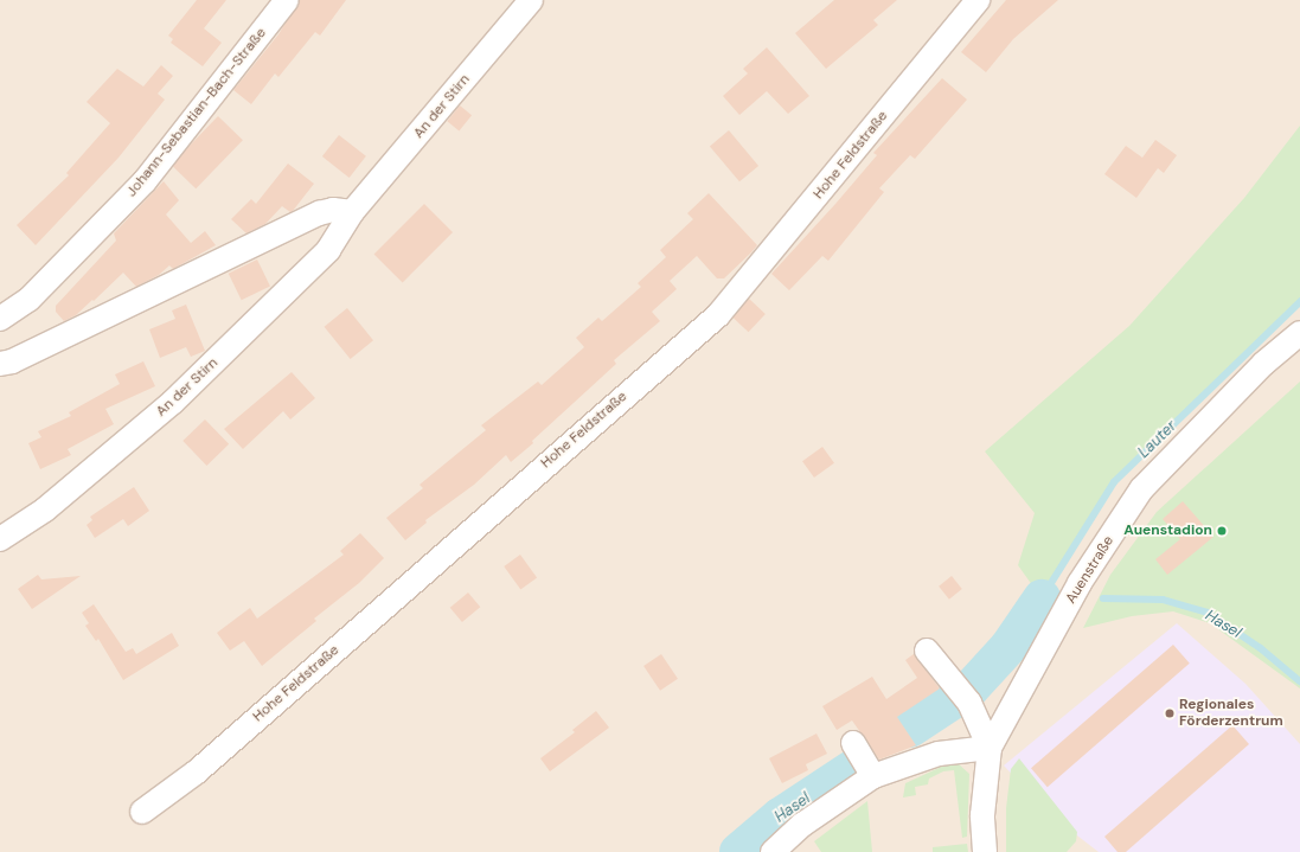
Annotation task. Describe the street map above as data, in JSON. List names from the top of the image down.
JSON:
{
  "streets": {
    "street": [
      "An der Stirn",
      "Johann-Sebastian-Bach-Straße",
      "Hohe Feldstraße",
      "Auenstraße"
    ]
  },
  "water": ["Lauter", "Hasel"],
  "places": ["Auenstadion", "Regionales Förderzentrum"]
}
